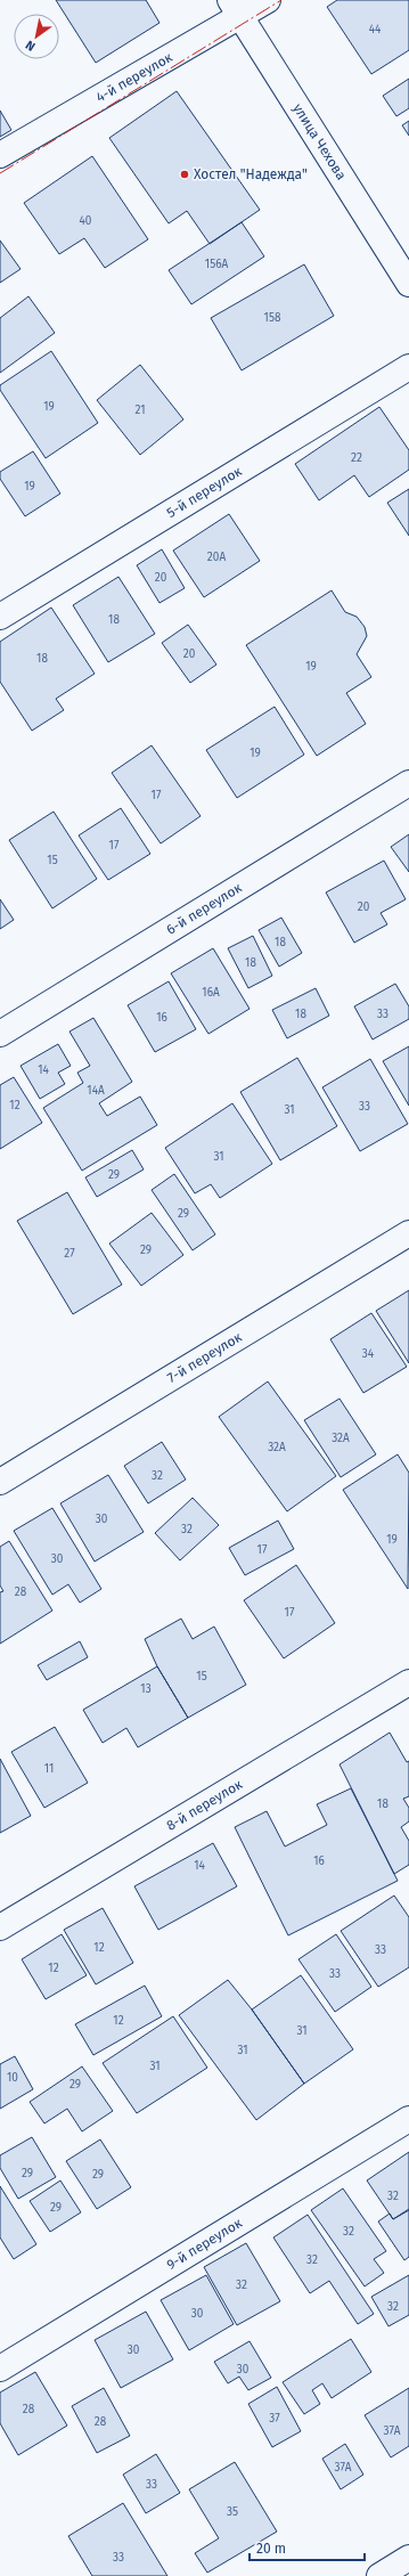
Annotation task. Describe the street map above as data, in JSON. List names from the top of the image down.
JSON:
{
  "streets": {
    "street": [
      "4-й переулок",
      "улица Чехова",
      "5-й переулок",
      "6-й переулок",
      "7-й переулок",
      "8-й переулок",
      "9-й переулок"
    ]
  },
  "crossings": [
    ["4-й переулок", "улица Чехова"]
  ],
  "places": ["Хостел \"Надежда\""],
  "house_numbers": [
    "44",
    "40",
    "156А",
    "158",
    "19",
    "21",
    "22",
    "19",
    "20А",
    "20",
    "18",
    "20",
    "18",
    "19",
    "19",
    "17",
    "17",
    "15",
    "20",
    "18",
    "18",
    "16А",
    "18",
    "33",
    "16",
    "14",
    "14А",
    "12",
    "33",
    "31",
    "31",
    "29",
    "29",
    "29",
    "27",
    "34",
    "32А",
    "32А",
    "32",
    "30",
    "32",
    "19",
    "17",
    "30",
    "28",
    "17",
    "15",
    "13",
    "11",
    "18",
    "16",
    "14",
    "12",
    "33",
    "12",
    "33",
    "12",
    "31",
    "31",
    "31",
    "10",
    "29",
    "29",
    "29",
    "32",
    "29",
    "32",
    "32",
    "32",
    "32",
    "30",
    "30",
    "30",
    "28",
    "37",
    "28",
    "37А",
    "37А",
    "33",
    "35",
    "33"
  ],
  "scale_bar": "20 m",
  "north": "bottom left"
}
